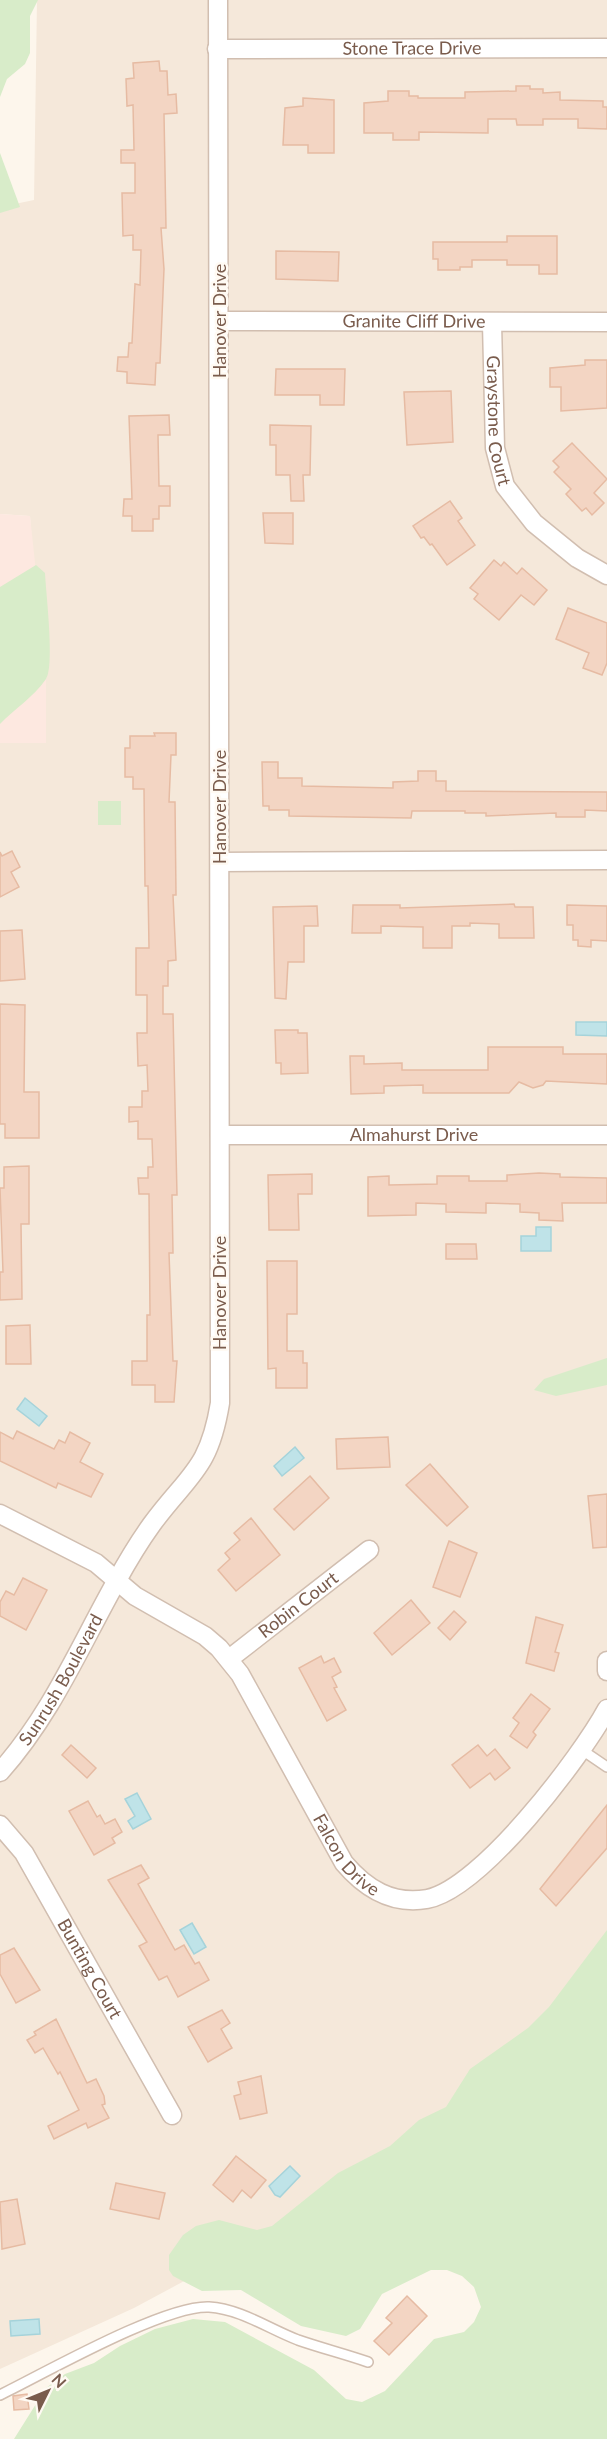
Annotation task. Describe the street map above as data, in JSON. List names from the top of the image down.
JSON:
{
  "streets": {
    "street": [
      "Stone Trace Drive",
      "Hanover Drive",
      "Granite Cliff Drive",
      "Graystone Court",
      "Almahurst Drive",
      "Robin Court",
      "Sunrush Boulevard",
      "Falcon Drive",
      "Bunting Court"
    ]
  },
  "crossings": [
    ["Stone Trace Drive", "Hanover Drive"],
    ["Hanover Drive", "Granite Cliff Drive"],
    ["Hanover Drive", "Almahurst Drive"],
    ["Hanover Drive", "Sunrush Boulevard"],
    ["Hanover Drive", "Falcon Drive"],
    ["Granite Cliff Drive", "Graystone Court"],
    ["Robin Court", "Falcon Drive"],
    ["Sunrush Boulevard", "Falcon Drive"]
  ],
  "north": "top right"
}
